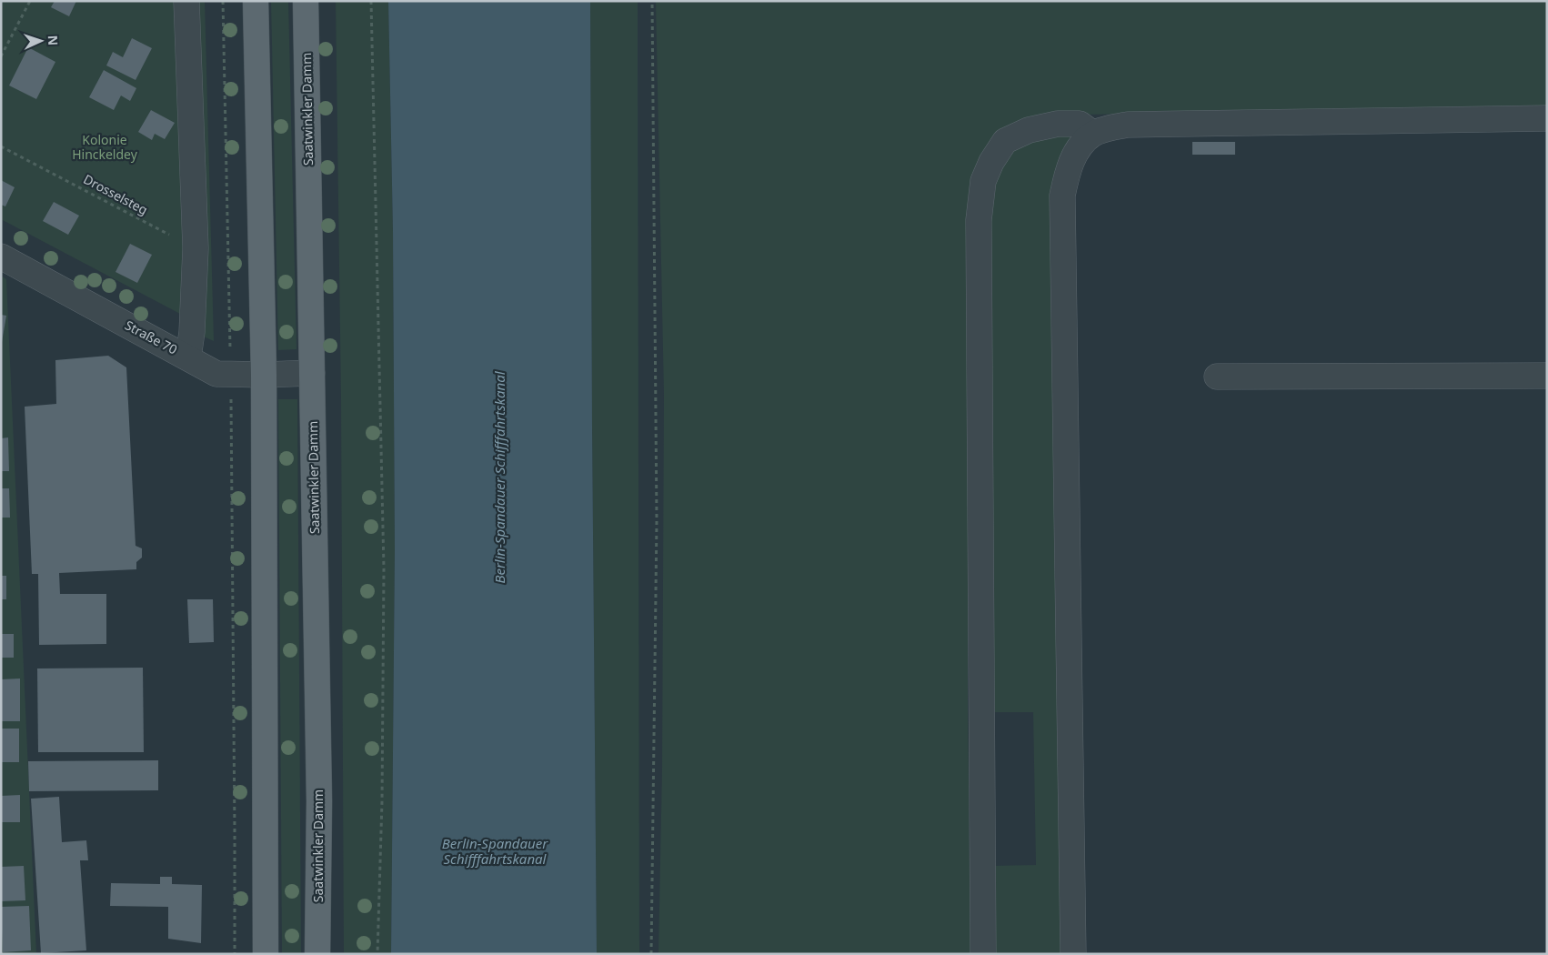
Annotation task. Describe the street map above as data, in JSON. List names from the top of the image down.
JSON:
{
  "streets": {
    "main road": ["Saatwinkler Damm"],
    "lane": ["Straße 70"],
    "path": ["Drosselsteg"]
  },
  "crossings": [
    ["Saatwinkler Damm", "Straße 70"]
  ],
  "water": ["Berlin-Spandauer Schifffahrtskanal"],
  "parks": ["Kolonie Hinckeldey"],
  "north": "right"
}
